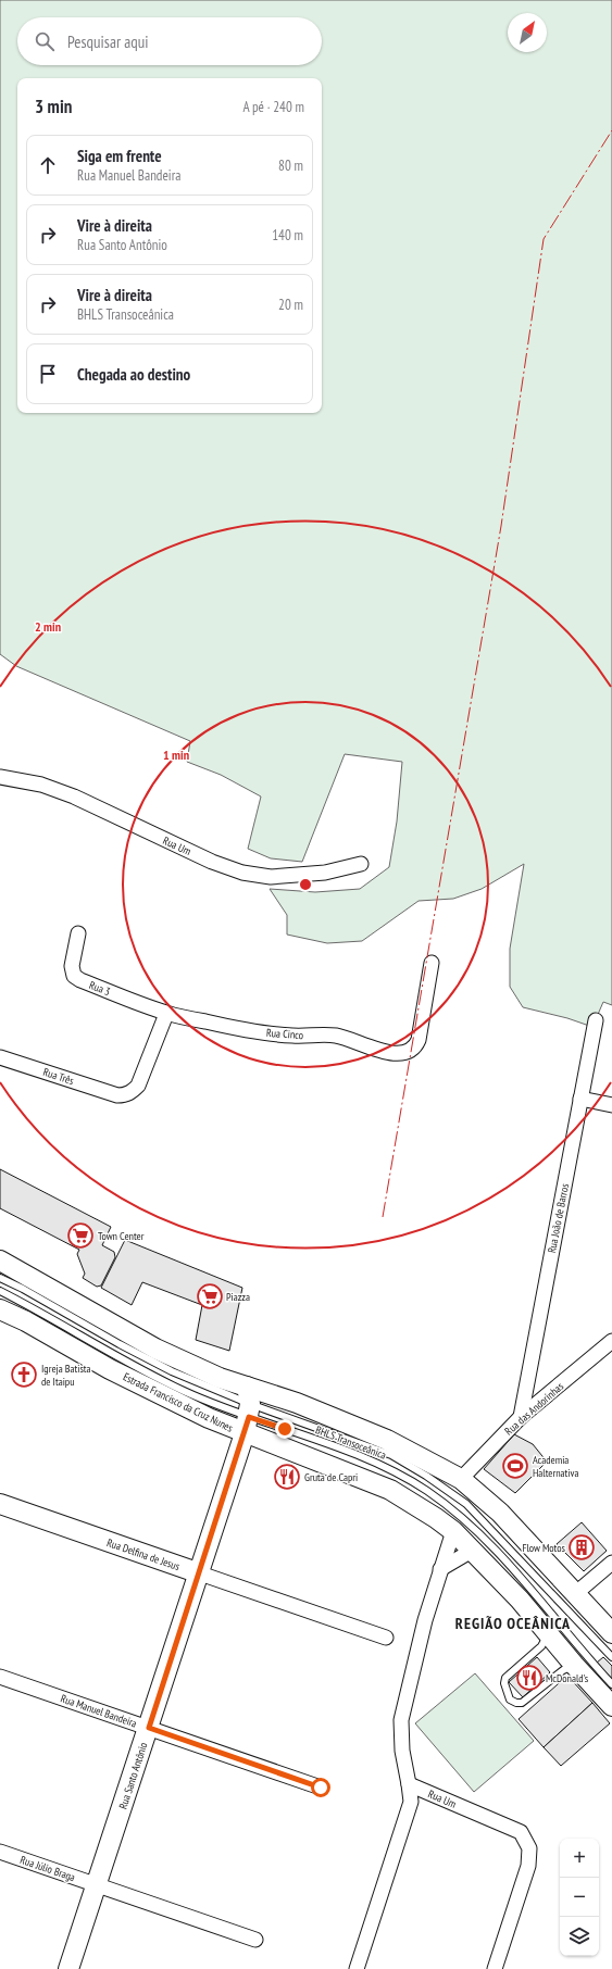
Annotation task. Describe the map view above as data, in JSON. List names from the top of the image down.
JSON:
{
  "streets": {
    "main road": ["Estrada Francisco da Cruz Nunes", "Rua Delfina de Jesus", "Rua Santo Antônio"],
    "street": [
      "Rua Um",
      "Rua 3",
      "Rua Cinco",
      "Rua Três",
      "Rua João de Barros",
      "Rua das Andorinhas",
      "Rua Manuel Bandeira",
      "Rua Júlio Braga"
    ],
    "lane": ["BHLS Transoceânica"]
  },
  "crossings": [
    ["Rua 3", "Rua Cinco"],
    ["Rua 3", "Rua Três"],
    ["Rua Cinco", "Rua Três"],
    ["Rua João de Barros", "Rua das Andorinhas"],
    ["Estrada Francisco da Cruz Nunes", "Rua das Andorinhas"],
    ["Estrada Francisco da Cruz Nunes", "BHLS Transoceânica"],
    ["Estrada Francisco da Cruz Nunes", "Rua Santo Antônio"],
    ["BHLS Transoceânica", "Rua Santo Antônio"],
    ["Rua Delfina de Jesus", "Rua Santo Antônio"],
    ["Rua Manuel Bandeira", "Rua Santo Antônio"],
    ["Rua Santo Antônio", "Rua Júlio Braga"]
  ],
  "districts": ["REGIÃO OCEÂNICA"],
  "places": {
    "supermarket": ["Town Center", "Piazza"],
    "church": ["Igreja Batista de Itaipu"],
    "sports": ["Academia Halternativa"],
    "restaurant": ["Gruta de Capri", "McDonald's"],
    "building": ["Flow Motos"]
  },
  "north": "top right",
  "page": {
    "search": "Pesquisar aqui",
    "heading": ["3 min", "A pé · 240 m"],
    "list": [
      ["Siga em frente", "Rua Manuel Bandeira", "80 m"],
      ["Vire à direita", "Rua Santo Antônio", "140 m"],
      ["Vire à direita", "BHLS Transoceânica", "20 m"],
      "Chegada ao destino"
    ],
    "map_buttons": ["+", "−"]
  },
  "rings": ["2 min", "1 min"]
}
